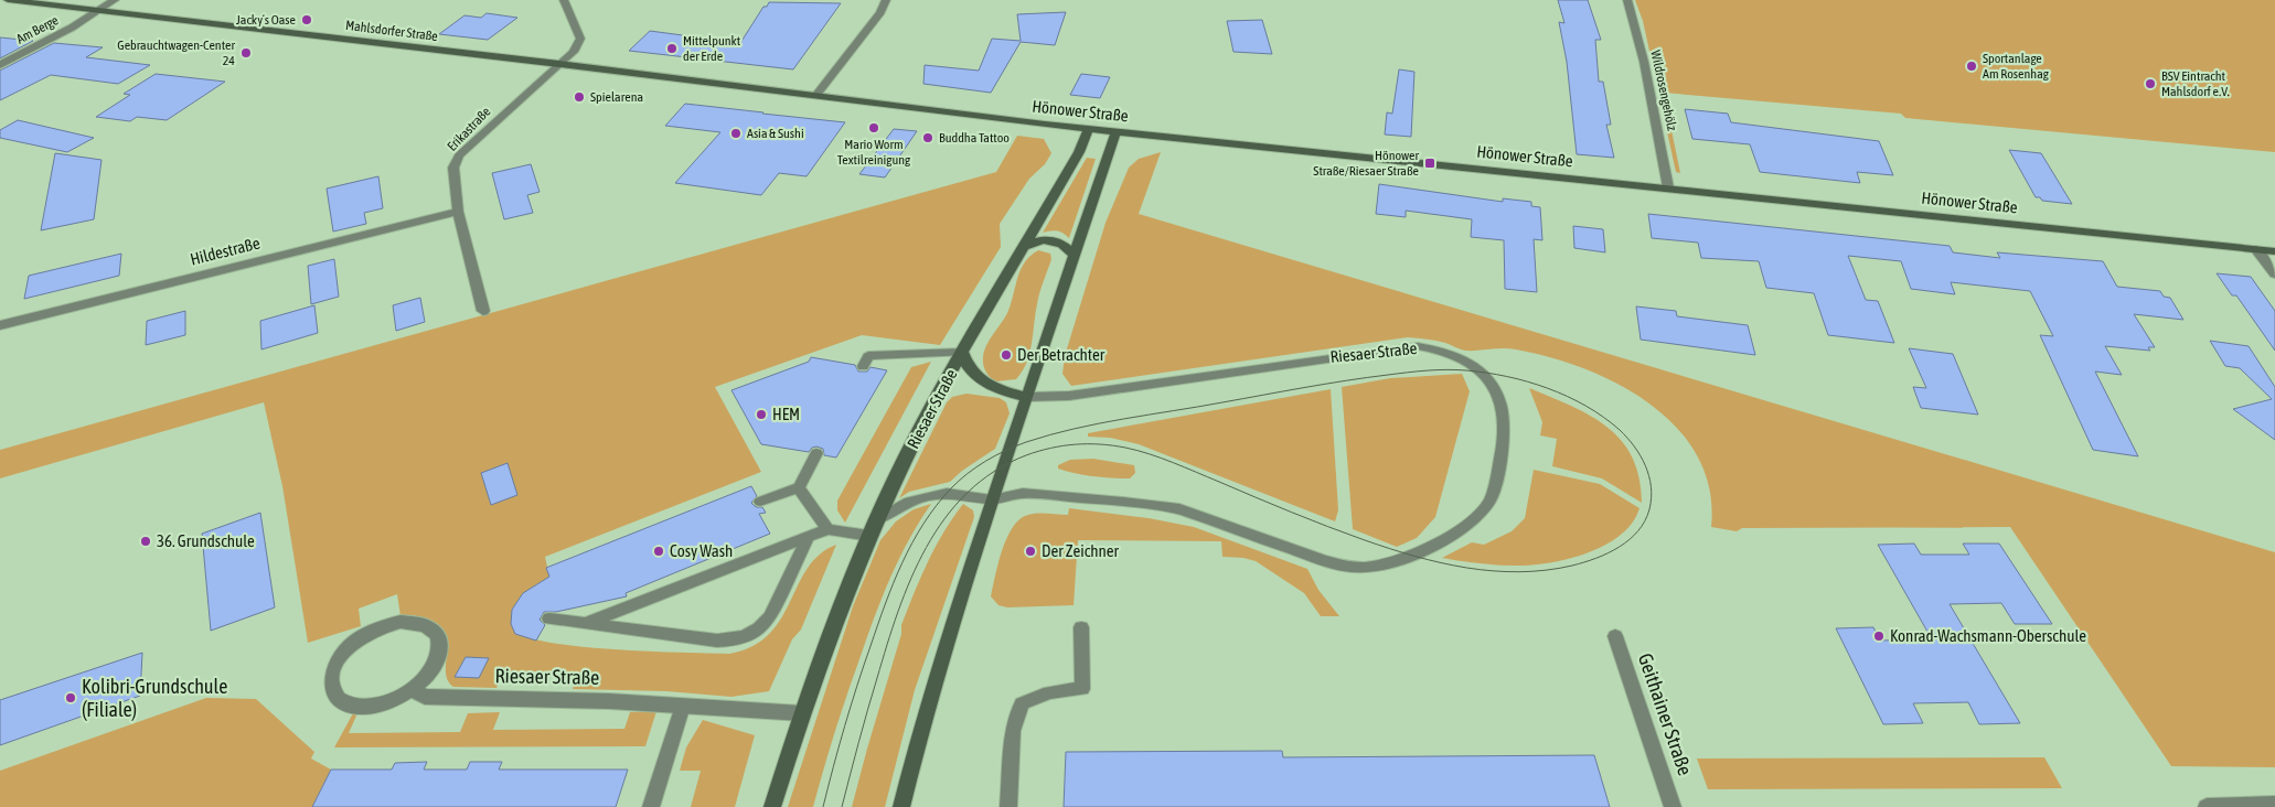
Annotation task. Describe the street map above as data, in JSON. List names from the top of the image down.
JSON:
{
  "streets": {
    "main road": ["Mahlsdorfer Straße", "Hönower Straße", "Riesaer Straße"],
    "street": [
      "Am Berge",
      "Wildrosengehölz",
      "Erikastraße",
      "Hildestraße",
      "Geithainer Straße"
    ]
  },
  "crossings": [
    ["Am Berge", "Mahlsdorfer Straße"],
    ["Mahlsdorfer Straße", "Hönower Straße"],
    ["Mahlsdorfer Straße", "Erikastraße"],
    ["Wildrosengehölz", "Hönower Straße"],
    ["Hönower Straße", "Riesaer Straße"],
    ["Erikastraße", "Hildestraße"]
  ],
  "places": {
    "other": [
      "Jacky´s Oase",
      "Mittelpunkt der Erde",
      "Gebrauchtwagen-Center 24",
      "Sportanlage Am Rosenhag",
      "BSV Eintracht Mahlsdorf e.V.",
      "Spielarena",
      "Mario Worm Textilreinigung",
      "Asia & Sushi",
      "Buddha Tattoo",
      "Der Betrachter",
      "HEM",
      "36. Grundschule",
      "Cosy Wash",
      "Der Zeichner",
      "Konrad-Wachsmann-Oberschule",
      "Kolibri-Grundschule (Filiale)"
    ],
    "transit": ["Hönower Straße/Riesaer Straße"]
  }
}
